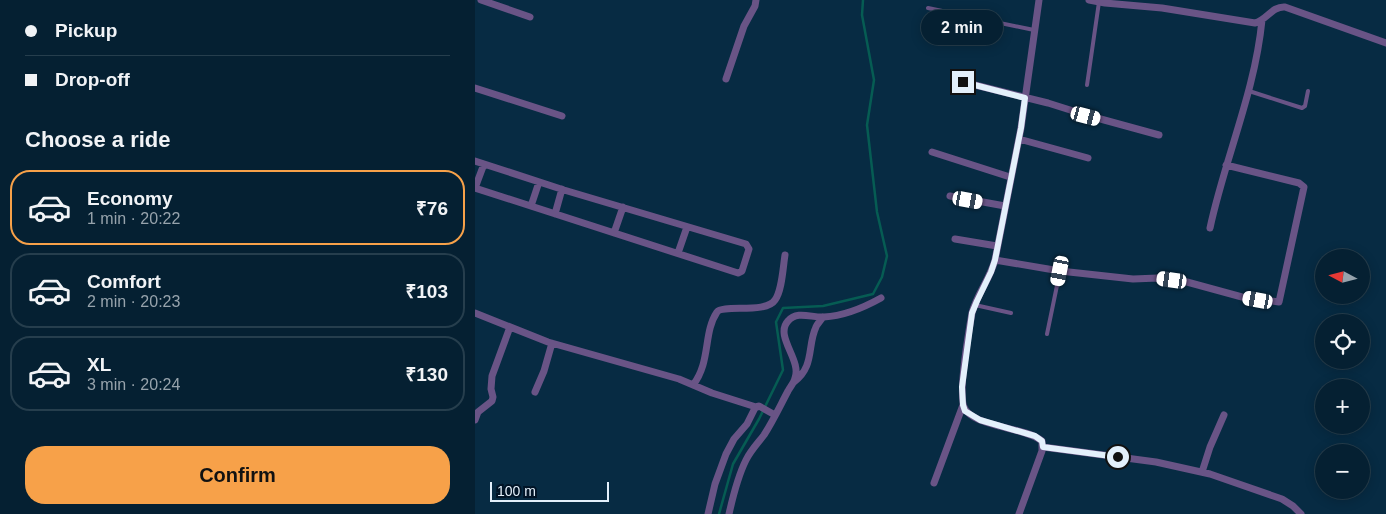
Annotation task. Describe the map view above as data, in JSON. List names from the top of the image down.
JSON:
{
  "scale_bar": "100 m",
  "north": "left",
  "page": {
    "banner": ["Pickup", "Drop-off"],
    "bubble": "2 min",
    "heading": "Choose a ride",
    "list": [
      {
        "name": "Economy",
        "note": "1 min · 20:22",
        "value": "₹76"
      },
      {
        "name": "Comfort",
        "note": "2 min · 20:23",
        "value": "₹103"
      },
      {
        "name": "XL",
        "note": "3 min · 20:24",
        "value": "₹130"
      }
    ],
    "map_buttons": ["+", "−"],
    "buttons": "Confirm",
    "scale": "100 m"
  }
}
